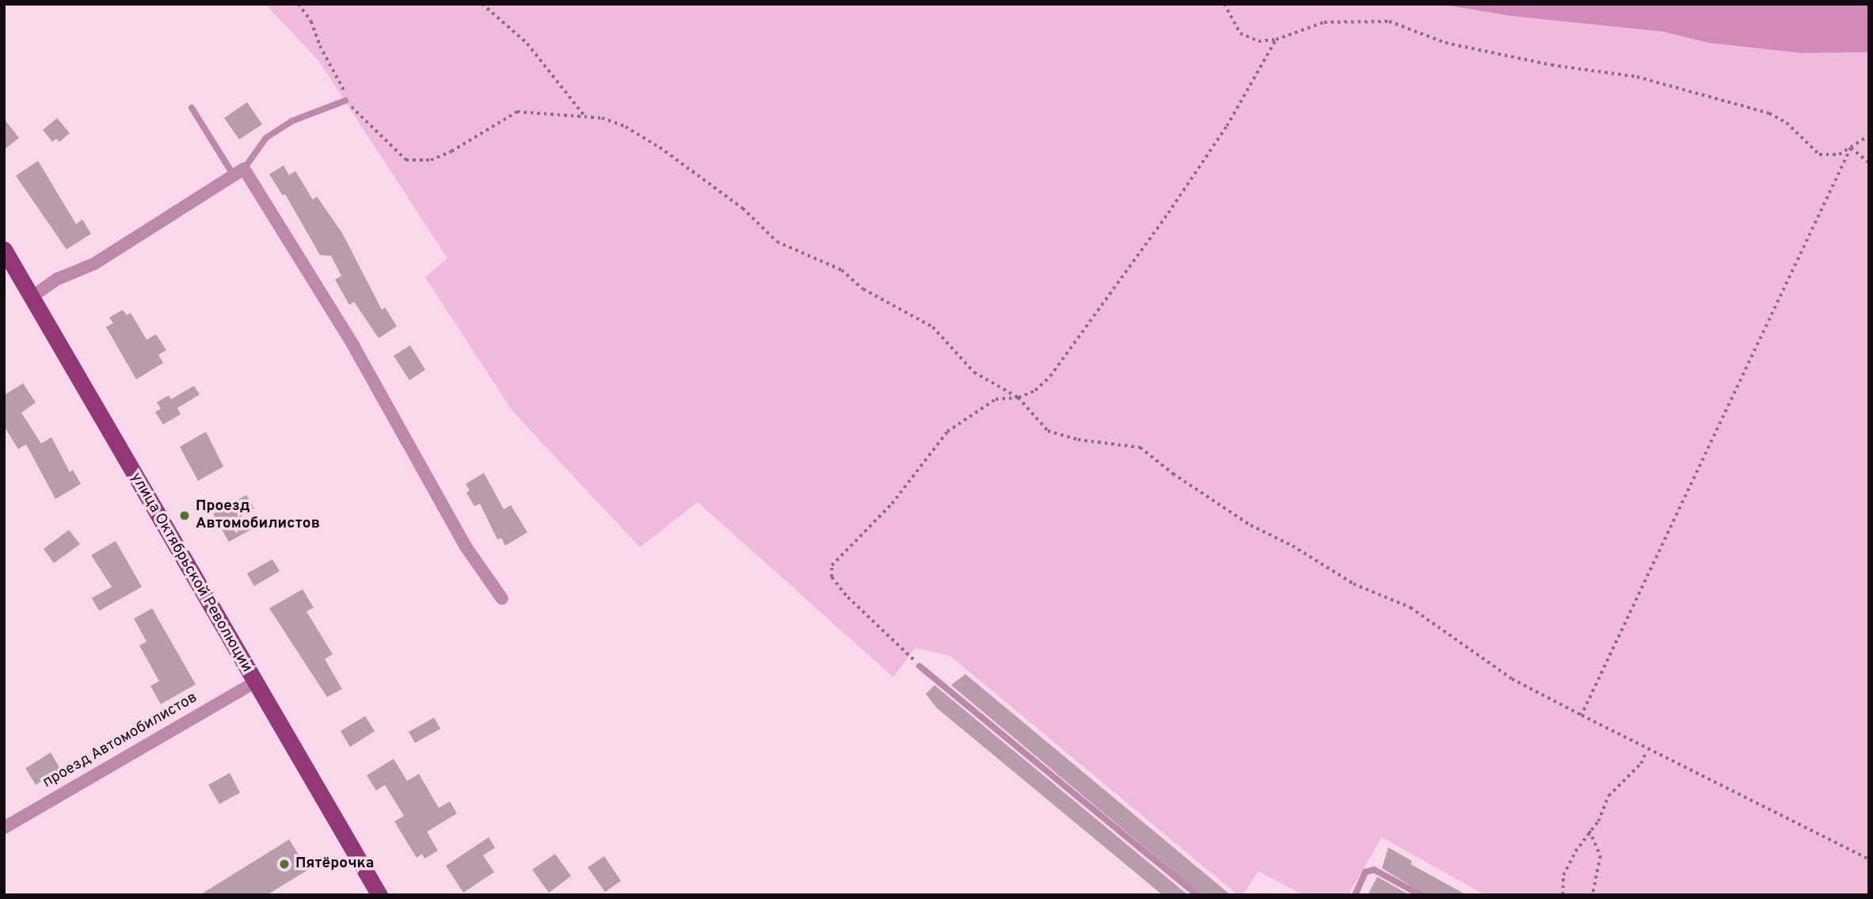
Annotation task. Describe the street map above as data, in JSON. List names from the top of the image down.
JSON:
{
  "streets": {
    "main road": ["улица Октябрьской Революции"],
    "street": ["проезд Автомобилистов"]
  },
  "crossings": [
    ["улица Октябрьской Революции", "проезд Автомобилистов"]
  ],
  "places": ["Проезд Автомобилистов", "Пятёрочка"]
}
